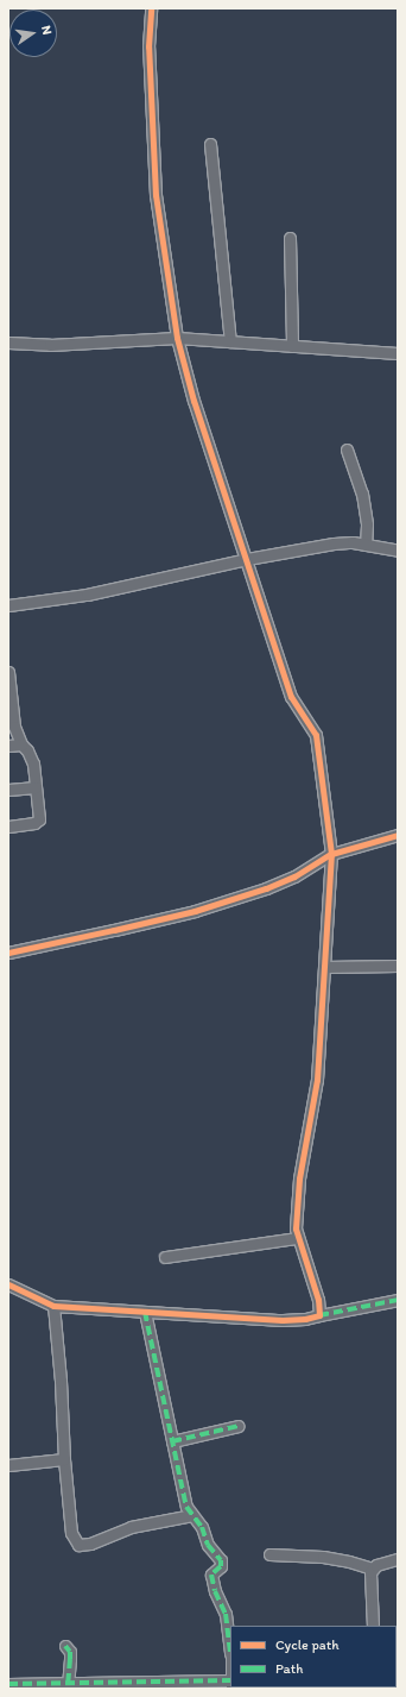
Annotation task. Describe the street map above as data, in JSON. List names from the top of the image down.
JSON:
{
  "legend": ["Cycle path", "Path"],
  "north": "right"
}
